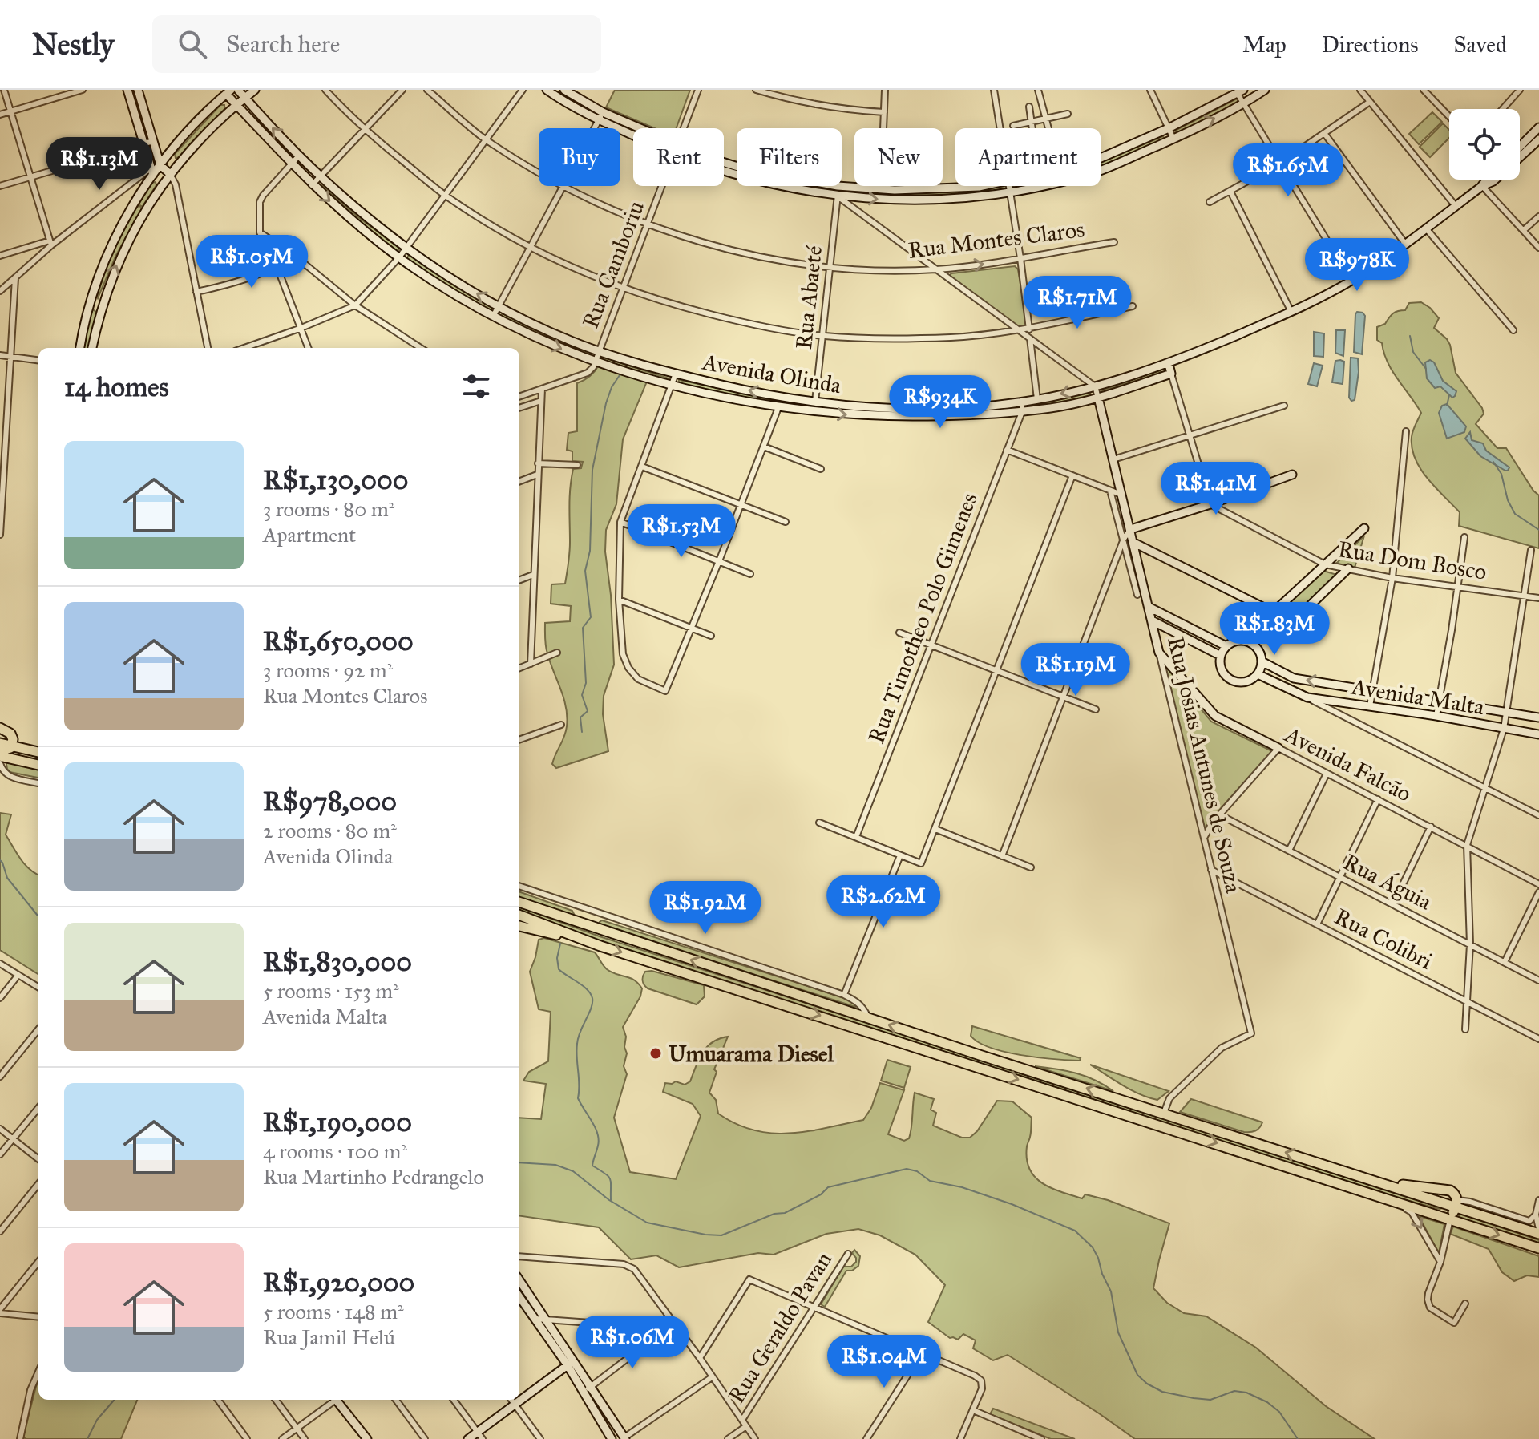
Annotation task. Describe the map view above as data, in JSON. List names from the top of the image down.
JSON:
{
  "streets": {
    "street": [
      "Rua Montes Claros",
      "Rua Camboriu",
      "Rua Abaeté",
      "Avenida Olinda",
      "Rua Dom Bosco",
      "Rua Timotheo Polo Gimenes",
      "Avenida Malta",
      "Avenida Falcão",
      "Rua Josias Antunes de Souza",
      "Rua Águia",
      "Rua Colibri",
      "Rua Geraldo Pavan"
    ]
  },
  "crossings": [
    ["Rua Montes Claros", "Rua Camboriu"],
    ["Rua Montes Claros", "Rua Abaeté"],
    ["Rua Camboriu", "Avenida Olinda"],
    ["Rua Abaeté", "Avenida Olinda"],
    ["Avenida Olinda", "Rua Timotheo Polo Gimenes"],
    ["Avenida Olinda", "Rua Josias Antunes de Souza"],
    ["Avenida Falcão", "Rua Josias Antunes de Souza"],
    ["Rua Josias Antunes de Souza", "Rua Colibri"]
  ],
  "places": ["Umuarama Diesel"],
  "page": {
    "header": "Nestly",
    "search": "Search here",
    "nav": ["Map", "Directions", "Saved"],
    "chip": [
      "Buy",
      "Rent",
      "Filters",
      "New",
      "Apartment"
    ],
    "price": [
      "R$1.13M",
      "R$1.65M",
      "R$1.05M",
      "R$978K",
      "R$1.71M",
      "R$934K",
      "R$1.41M",
      "R$1.53M",
      "R$1.83M",
      "R$1.19M",
      "R$2.62M",
      "R$1.92M",
      "R$1.06M",
      "R$1.04M"
    ],
    "heading": "14 homes",
    "list": [
      {
        "name": "R$1,130,000",
        "note": "3 rooms · 80 m² · Apartment"
      },
      {
        "name": "R$1,650,000",
        "note": "3 rooms · 92 m² · Rua Montes Claros"
      },
      {
        "name": "R$978,000",
        "note": "2 rooms · 80 m² · Avenida Olinda"
      },
      {
        "name": "R$1,830,000",
        "note": "5 rooms · 153 m² · Avenida Malta"
      },
      {
        "name": "R$1,190,000",
        "note": "4 rooms · 100 m² · Rua Martinho Pedrangelo"
      },
      {
        "name": "R$1,920,000",
        "note": "5 rooms · 148 m² · Rua Jamil Helú"
      }
    ]
  }
}
